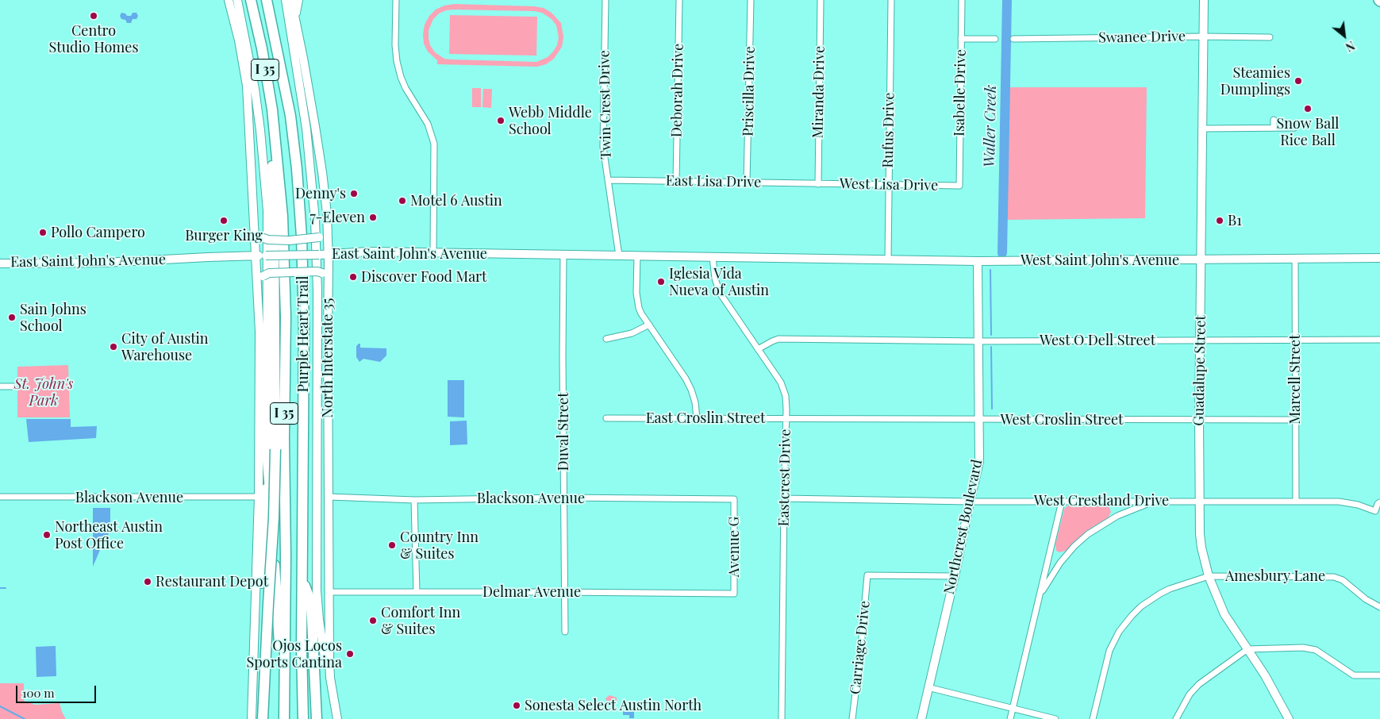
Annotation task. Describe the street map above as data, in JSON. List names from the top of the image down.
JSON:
{
  "streets": {
    "highway": ["I 35", "Purple Heart Trail"],
    "main road": [
      "East Saint John's Avenue",
      "West Saint John's Avenue",
      "North Interstate 35",
      "Guadalupe Street",
      "Northcrest Boulevard"
    ],
    "street": [
      "Swanee Drive",
      "Deborah Drive",
      "Priscilla Drive",
      "Miranda Drive",
      "Isabelle Drive",
      "Twin Crest Drive",
      "Rufus Drive",
      "East Lisa Drive",
      "West Lisa Drive",
      "West O Dell Street",
      "Marcell Street",
      "East Croslin Street",
      "West Croslin Street",
      "Duval Street",
      "Eastcrest Drive",
      "Blackson Avenue",
      "West Crestland Drive",
      "Avenue G",
      "Amesbury Lane",
      "Delmar Avenue",
      "Carriage Drive"
    ]
  },
  "crossings": [
    ["Swanee Drive", "Guadalupe Street"],
    ["Deborah Drive", "East Lisa Drive"],
    ["Priscilla Drive", "East Lisa Drive"],
    ["Miranda Drive", "East Lisa Drive"],
    ["Miranda Drive", "West Lisa Drive"],
    ["Isabelle Drive", "West Lisa Drive"],
    ["Twin Crest Drive", "East Lisa Drive"],
    ["Twin Crest Drive", "East Saint John's Avenue"],
    ["Rufus Drive", "West Lisa Drive"],
    ["Rufus Drive", "West Saint John's Avenue"],
    ["East Lisa Drive", "West Lisa Drive"],
    ["East Saint John's Avenue", "West Saint John's Avenue"],
    ["East Saint John's Avenue", "North Interstate 35"],
    ["East Saint John's Avenue", "Duval Street"],
    ["East Saint John's Avenue", "Eastcrest Drive"],
    ["West Saint John's Avenue", "Guadalupe Street"],
    ["West Saint John's Avenue", "Marcell Street"],
    ["West Saint John's Avenue", "Northcrest Boulevard"],
    ["West O Dell Street", "Guadalupe Street"],
    ["West O Dell Street", "Marcell Street"],
    ["West O Dell Street", "Eastcrest Drive"],
    ["West O Dell Street", "Northcrest Boulevard"],
    ["North Interstate 35", "Blackson Avenue"],
    ["North Interstate 35", "Delmar Avenue"],
    ["Guadalupe Street", "West Croslin Street"],
    ["Guadalupe Street", "West Crestland Drive"],
    ["Guadalupe Street", "Amesbury Lane"],
    ["Marcell Street", "West Croslin Street"],
    ["Marcell Street", "West Crestland Drive"],
    ["East Croslin Street", "West Croslin Street"],
    ["East Croslin Street", "Eastcrest Drive"],
    ["West Croslin Street", "Northcrest Boulevard"],
    ["Duval Street", "Blackson Avenue"],
    ["Duval Street", "Delmar Avenue"],
    ["Eastcrest Drive", "West Crestland Drive"],
    ["Blackson Avenue", "Avenue G"],
    ["West Crestland Drive", "Northcrest Boulevard"],
    ["Northcrest Boulevard", "Carriage Drive"],
    ["Avenue G", "Delmar Avenue"]
  ],
  "water": ["Waller Creek"],
  "parks": ["St. John's Park"],
  "places": [
    "Centro Studio Homes",
    "Steamies Dumplings",
    "Snow Ball Rice Ball",
    "Webb Middle School",
    "Denny's",
    "Motel 6 Austin",
    "7-Eleven",
    "Burger King",
    "B1",
    "Pollo Campero",
    "Discover Food Mart",
    "Iglesia Vida Nueva of Austin",
    "Sain Johns School",
    "City of Austin Warehouse",
    "Northeast Austin Post Office",
    "Country Inn & Suites",
    "Restaurant Depot",
    "Comfort Inn & Suites",
    "Ojos Locos Sports Cantina",
    "Sonesta Select Austin North"
  ],
  "scale_bar": "100 m",
  "north": "bottom right"
}
